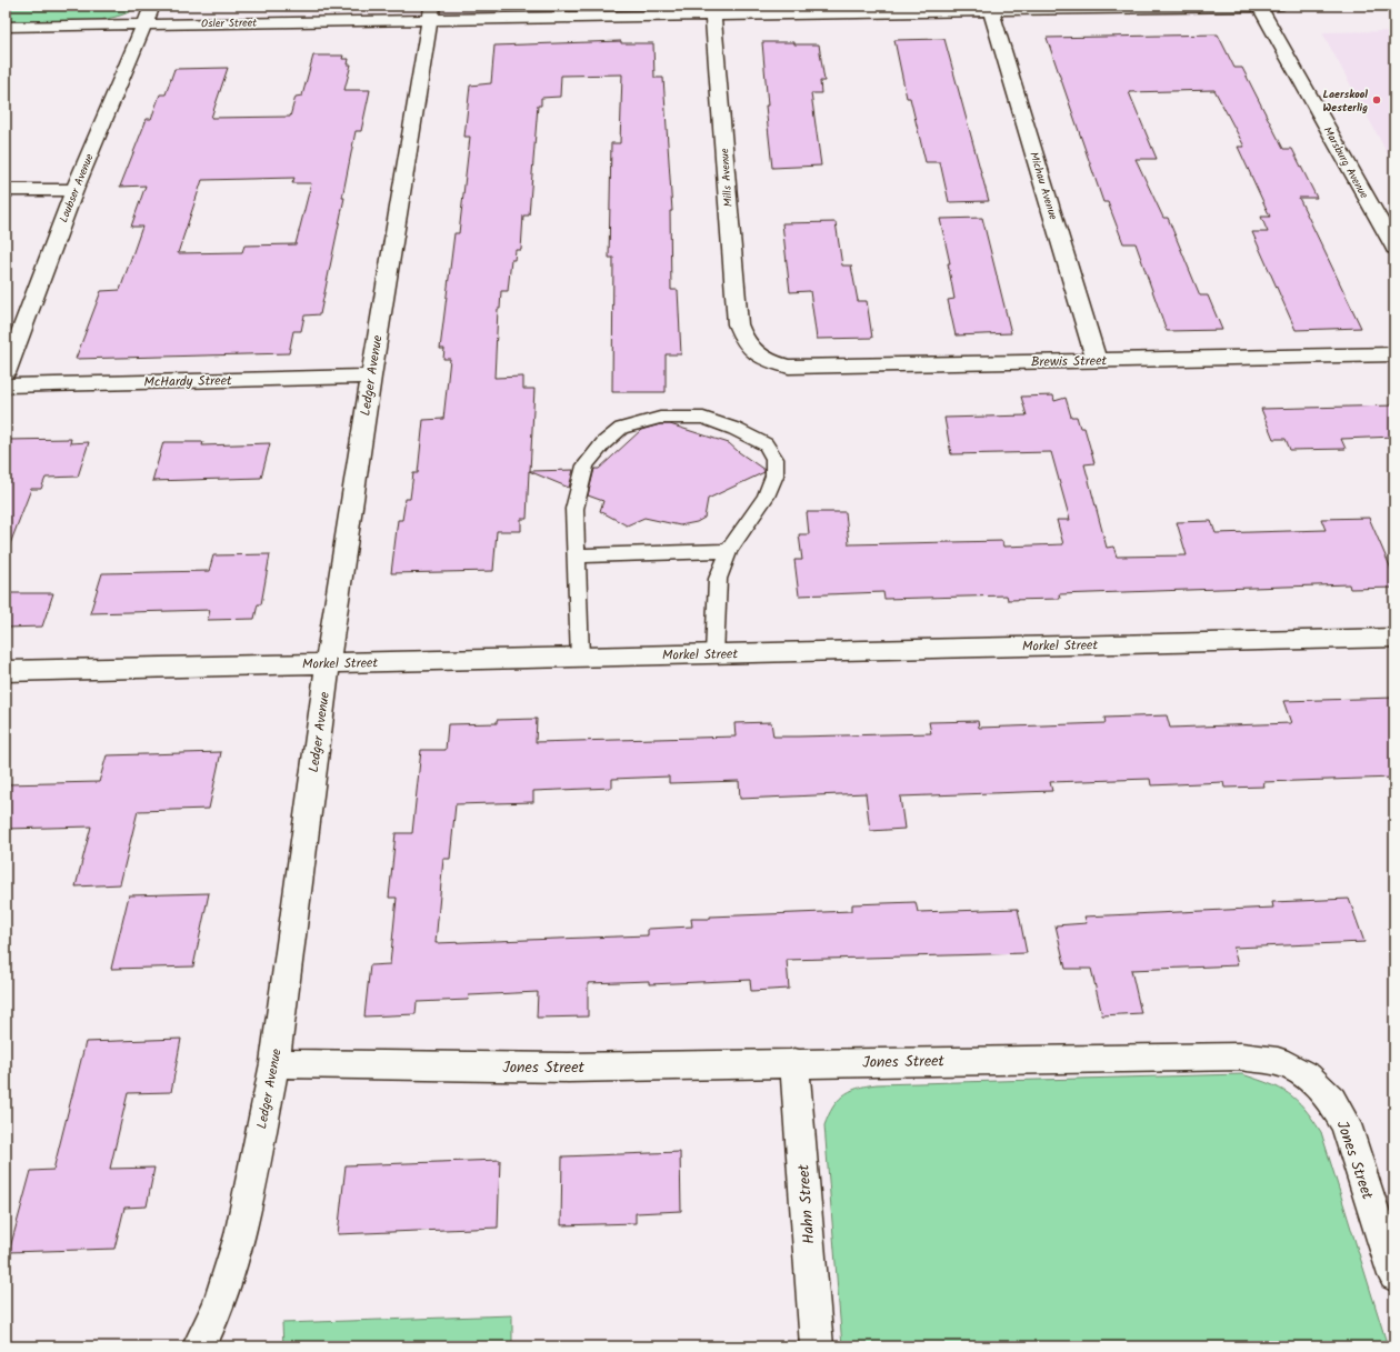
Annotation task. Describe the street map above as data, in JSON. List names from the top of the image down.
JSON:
{
  "streets": {
    "street": [
      "Osler Street",
      "Marsburg Avenue",
      "Mills Avenue",
      "Michau Avenue",
      "Loubser Avenue",
      "Brewis Street",
      "Ledger Avenue",
      "McHardy Street",
      "Morkel Street",
      "Jones Street",
      "Hahn Street"
    ]
  },
  "crossings": [
    ["Osler Street", "Marsburg Avenue"],
    ["Osler Street", "Mills Avenue"],
    ["Osler Street", "Michau Avenue"],
    ["Osler Street", "Loubser Avenue"],
    ["Osler Street", "Ledger Avenue"],
    ["Mills Avenue", "Brewis Street"],
    ["Michau Avenue", "Brewis Street"],
    ["Ledger Avenue", "McHardy Street"],
    ["Ledger Avenue", "Morkel Street"],
    ["Ledger Avenue", "Jones Street"],
    ["Jones Street", "Hahn Street"]
  ],
  "places": ["Laerskool Westerlig"]
}
